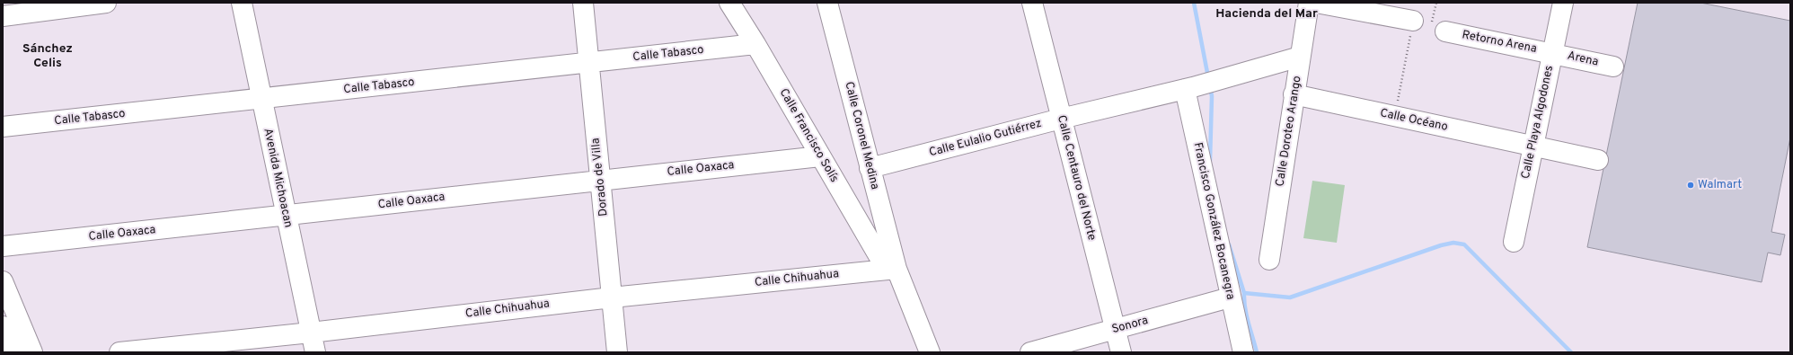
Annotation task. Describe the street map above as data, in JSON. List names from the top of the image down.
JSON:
{
  "streets": {
    "street": [
      "Retorno Arena",
      "Calle Tabasco",
      "Arena",
      "Calle Océano",
      "Calle Playa Algodones",
      "Calle Doroteo Arango",
      "Calle Francisco Solís",
      "Calle Coronel Medina",
      "Calle Eulalio Gutiérrez",
      "Calle Oaxaca",
      "Dorado de Villa",
      "Avenida Michoacan",
      "Calle Centauro del Norte",
      "Francisco González Bocanegra",
      "Calle Chihuahua",
      "Sonora"
    ]
  },
  "crossings": [
    ["Retorno Arena", "Arena"],
    ["Retorno Arena", "Calle Playa Algodones"],
    ["Calle Tabasco", "Calle Francisco Solís"],
    ["Calle Tabasco", "Dorado de Villa"],
    ["Calle Tabasco", "Avenida Michoacan"],
    ["Arena", "Calle Playa Algodones"],
    ["Calle Océano", "Calle Playa Algodones"],
    ["Calle Océano", "Calle Doroteo Arango"],
    ["Calle Doroteo Arango", "Calle Eulalio Gutiérrez"],
    ["Calle Francisco Solís", "Calle Coronel Medina"],
    ["Calle Francisco Solís", "Calle Oaxaca"],
    ["Calle Francisco Solís", "Calle Chihuahua"],
    ["Calle Coronel Medina", "Calle Eulalio Gutiérrez"],
    ["Calle Coronel Medina", "Calle Chihuahua"],
    ["Calle Eulalio Gutiérrez", "Calle Centauro del Norte"],
    ["Calle Eulalio Gutiérrez", "Francisco González Bocanegra"],
    ["Calle Oaxaca", "Dorado de Villa"],
    ["Calle Oaxaca", "Avenida Michoacan"],
    ["Dorado de Villa", "Calle Chihuahua"],
    ["Avenida Michoacan", "Calle Chihuahua"],
    ["Calle Centauro del Norte", "Sonora"],
    ["Francisco González Bocanegra", "Sonora"]
  ],
  "districts": ["Hacienda del Mar", "Sánchez Celis"],
  "places": ["Walmart"]
}
